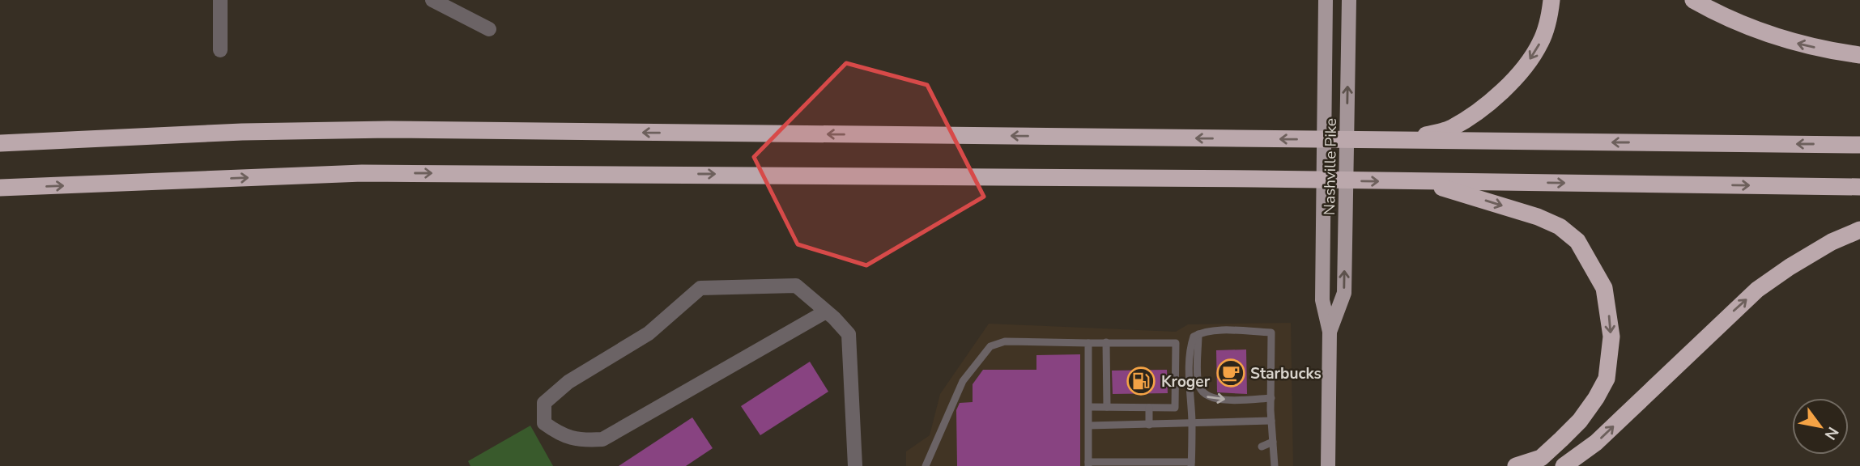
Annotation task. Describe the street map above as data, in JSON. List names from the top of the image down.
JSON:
{
  "streets": {
    "main road": ["Nashville Pike"]
  },
  "places": {
    "cafe": ["Starbucks"],
    "fuel station": ["Kroger"]
  },
  "north": "bottom right"
}
